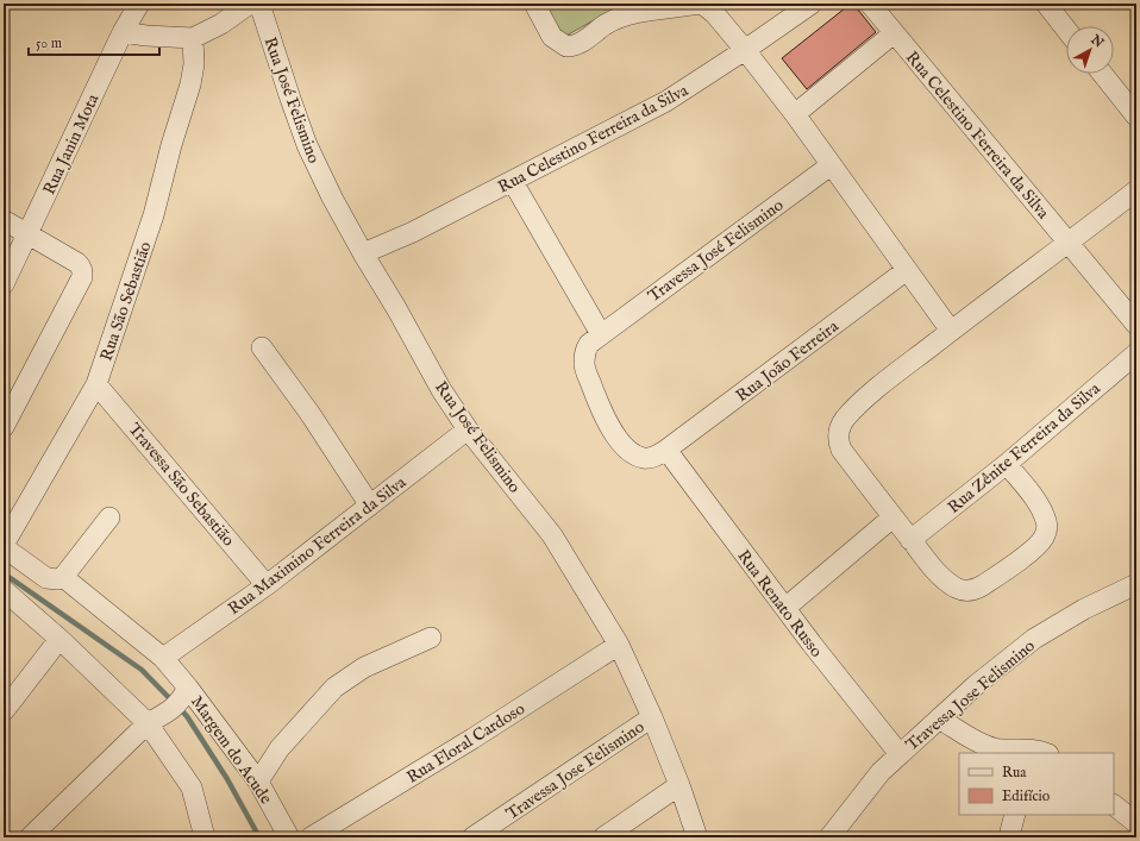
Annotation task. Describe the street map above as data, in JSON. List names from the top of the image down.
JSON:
{
  "streets": {
    "street": [
      "Rua José Felismino",
      "Rua Celestino Ferreira da Silva",
      "Rua Janin Mota",
      "Travessa José Felismino",
      "Rua São Sebastião",
      "Rua João Ferreira",
      "Rua Zênite Ferreira da Silva",
      "Travessa São Sebastião",
      "Rua Maximino Ferreira da Silva",
      "Rua Renato Russo",
      "Travessa Jose Felismino",
      "Rua Floral Cardoso",
      "Margem do Acude"
    ]
  },
  "crossings": [
    ["Rua José Felismino", "Rua Celestino Ferreira da Silva"],
    ["Rua José Felismino", "Rua Maximino Ferreira da Silva"],
    ["Rua José Felismino", "Travessa Jose Felismino"],
    ["Rua José Felismino", "Rua Floral Cardoso"],
    ["Travessa José Felismino", "Rua João Ferreira"],
    ["Travessa José Felismino", "Rua Renato Russo"],
    ["Rua São Sebastião", "Travessa São Sebastião"],
    ["Rua João Ferreira", "Rua Renato Russo"],
    ["Travessa São Sebastião", "Rua Maximino Ferreira da Silva"],
    ["Rua Maximino Ferreira da Silva", "Margem do Acude"],
    ["Rua Renato Russo", "Travessa Jose Felismino"]
  ],
  "legend": ["Rua", "Edifício"],
  "scale_bar": "50 m",
  "north": "top right"
}
